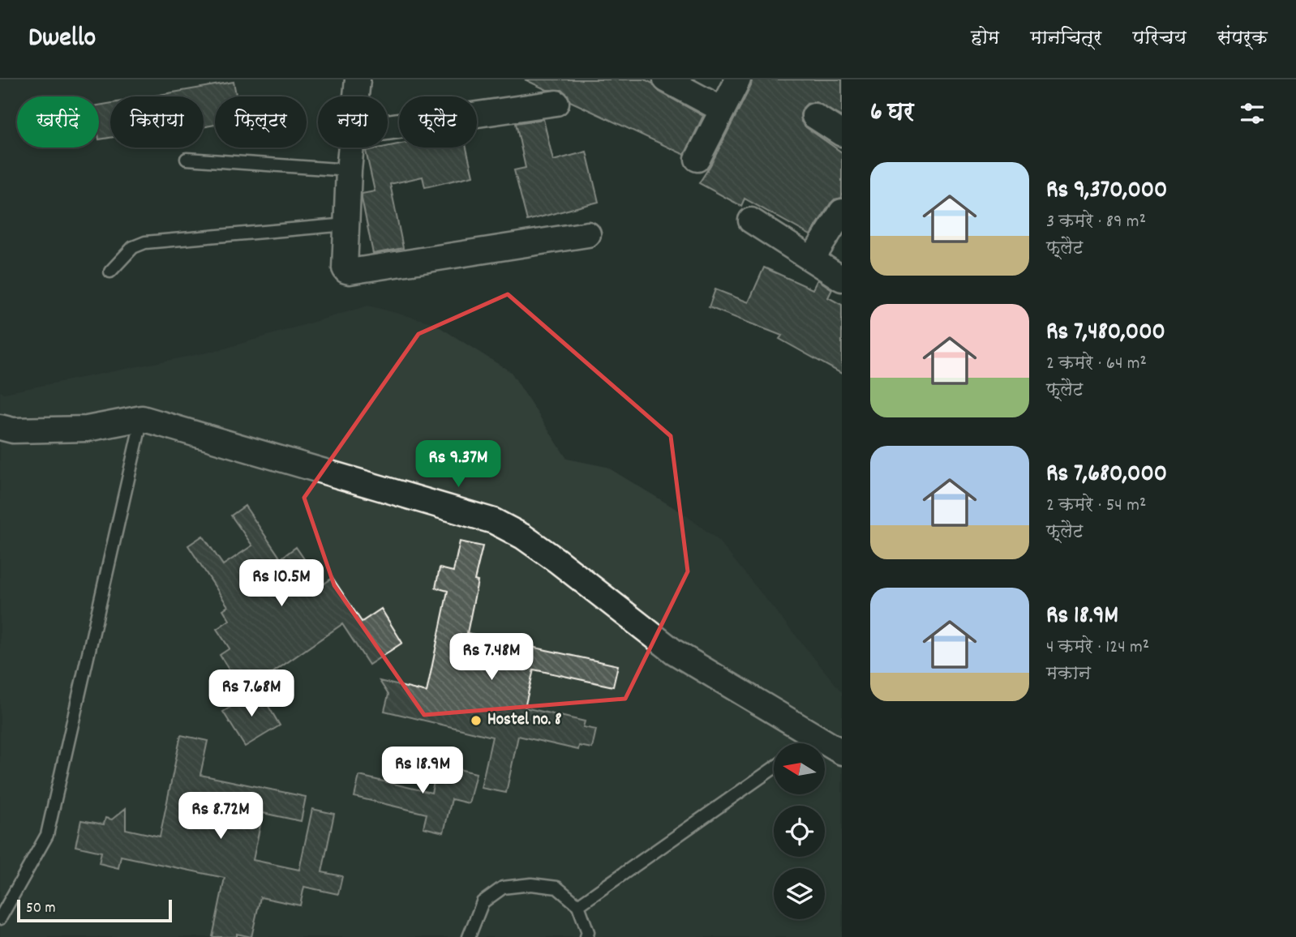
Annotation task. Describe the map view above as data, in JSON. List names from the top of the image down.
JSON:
{
  "places": ["Hostel no. 8"],
  "scale_bar": "50 m",
  "north": "left",
  "page": {
    "header": "Dwello",
    "nav": [
      "होम",
      "मानचित्र",
      "परिचय",
      "संपर्क"
    ],
    "heading": "6 घर",
    "chip": [
      "खरीदें",
      "किराया",
      "फ़िल्टर",
      "नया",
      "फ़्लैट"
    ],
    "list": [
      {
        "name": "Rs 9,370,000",
        "note": "3 कमरे · 89 m² · फ़्लैट"
      },
      {
        "name": "Rs 7,480,000",
        "note": "2 कमरे · 64 m² · फ़्लैट"
      },
      {
        "name": "Rs 7,680,000",
        "note": "2 कमरे · 54 m² · फ़्लैट"
      },
      {
        "name": "Rs 18.9M",
        "note": "4 कमरे · 124 m² · मकान"
      }
    ],
    "price": [
      "Rs 9.37M",
      "Rs 10.5M",
      "Rs 7.48M",
      "Rs 7.68M",
      "Rs 18.9M",
      "Rs 8.72M"
    ],
    "scale": "50 m"
  }
}
